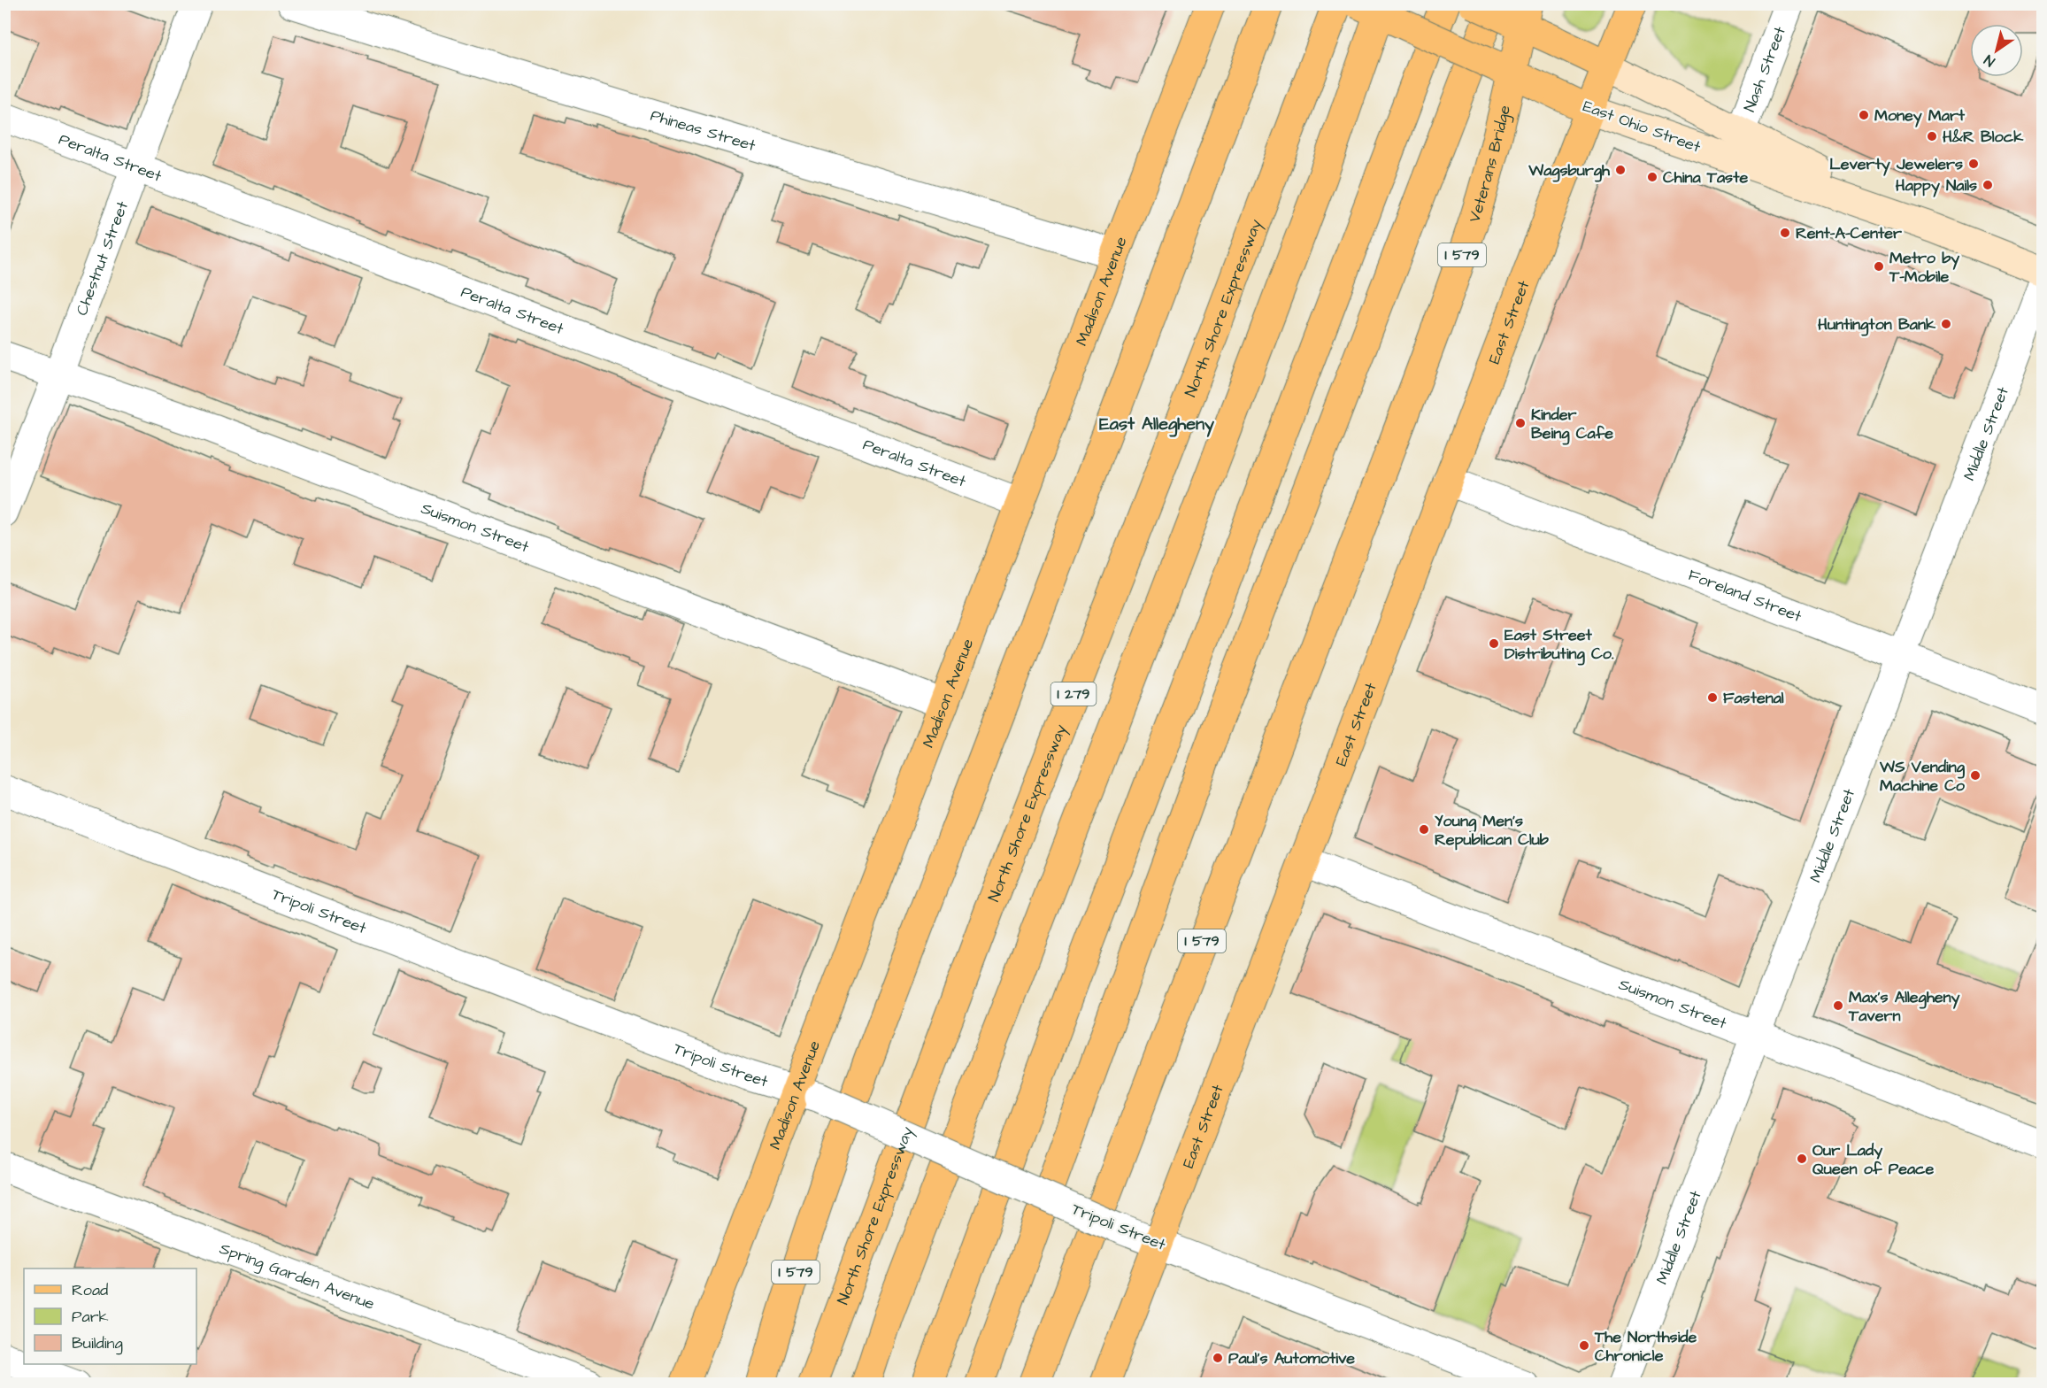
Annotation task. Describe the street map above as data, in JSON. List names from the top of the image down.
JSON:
{
  "streets": {
    "main road": [
      "East Ohio Street",
      "Veterans Bridge",
      "I 579",
      "Madison Avenue",
      "North Shore Expressway",
      "East Street",
      "I 279"
    ],
    "street": [
      "Nash Street",
      "Phineas Street",
      "Peralta Street",
      "Chestnut Street",
      "Middle Street",
      "Suismon Street",
      "Foreland Street",
      "Tripoli Street",
      "Spring Garden Avenue"
    ]
  },
  "crossings": [
    ["Nash Street", "East Ohio Street"],
    ["East Ohio Street", "East Street"],
    ["Phineas Street", "Madison Avenue"],
    ["Peralta Street", "Chestnut Street"],
    ["Peralta Street", "Madison Avenue"],
    ["Chestnut Street", "Suismon Street"],
    ["Madison Avenue", "Suismon Street"],
    ["Madison Avenue", "Tripoli Street"],
    ["East Street", "Suismon Street"],
    ["East Street", "Foreland Street"],
    ["East Street", "Tripoli Street"],
    ["Middle Street", "Suismon Street"],
    ["Middle Street", "Foreland Street"]
  ],
  "districts": ["East Allegheny"],
  "places": [
    "Money Mart",
    "H&R Block",
    "Leverty Jewelers",
    "Wagsburgh",
    "China Taste",
    "Happy Nails",
    "Rent-A-Center",
    "Metro by T-Mobile",
    "Huntington Bank",
    "Kinder Being Cafe",
    "East Street Distributing Co.",
    "Fastenal",
    "WS Vending Machine Co",
    "Young Men's Republican Club",
    "Max's Allegheny Tavern",
    "Our Lady Queen of Peace",
    "The Northside Chronicle",
    "Paul's Automotive"
  ],
  "legend": ["Road", "Park", "Building"],
  "north": "bottom left"
}
